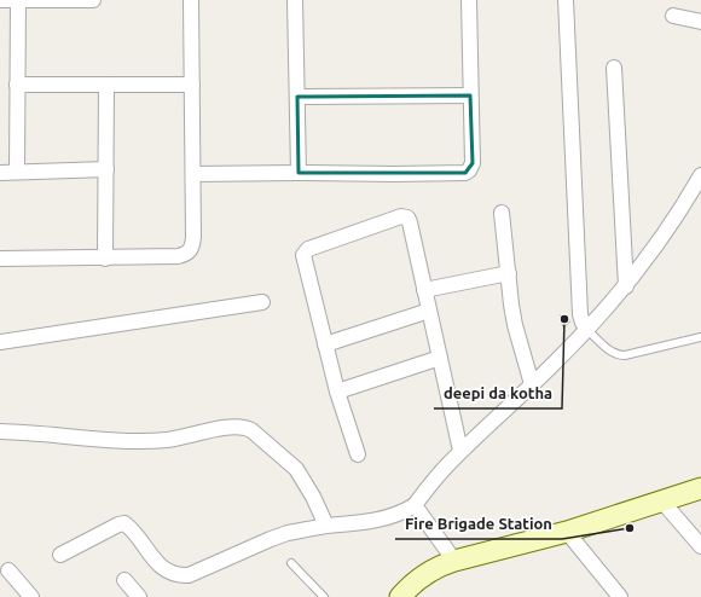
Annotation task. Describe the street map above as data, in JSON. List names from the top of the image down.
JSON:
{
  "places": ["deepi da kotha", "Fire Brigade Station"]
}
